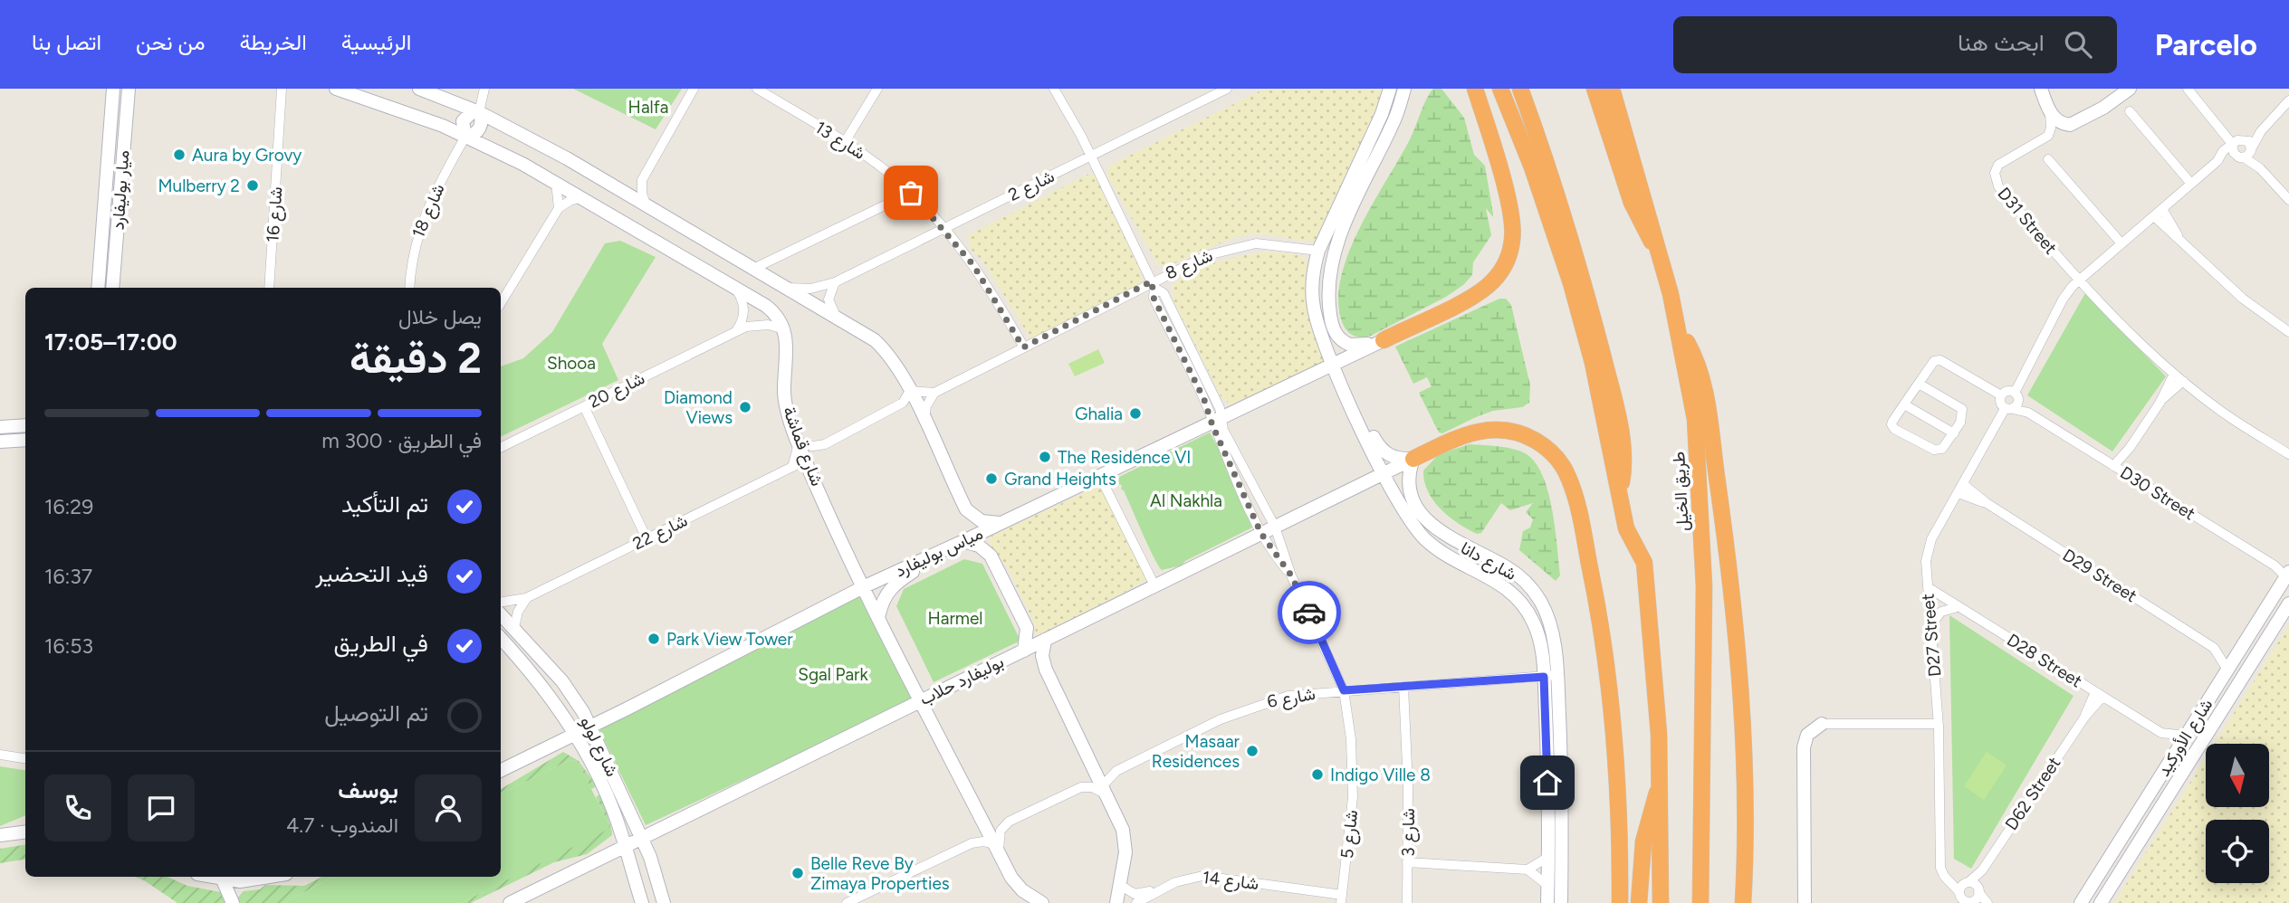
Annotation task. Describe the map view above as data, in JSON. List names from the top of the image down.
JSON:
{
  "streets": {
    "highway": ["طريق الخيل"],
    "street": [
      "شارع 13",
      "شارع 2",
      "ميار بوليفارد",
      "شارع 18",
      "شارع 16",
      "D31 Street",
      "شارع 8",
      "شارع 20",
      "شارع قماشة",
      "D30 Street",
      "شارع 22",
      "مياس بوليفارد",
      "شارع دانا",
      "D29 Street",
      "D27 Street",
      "D28 Street",
      "بوليفارد حلاب",
      "شارع 6",
      "شارع الأوركيد",
      "شارع لولو",
      "D62 Street",
      "شارع 3",
      "شارع 5",
      "شارع 14"
    ]
  },
  "crossings": [
    ["شارع 13", "شارع 2"],
    ["شارع 8", "شارع دانا"],
    ["شارع 20", "شارع قماشة"],
    ["شارع قماشة", "شارع 22"],
    ["شارع قماشة", "مياس بوليفارد"],
    ["شارع قماشة", "بوليفارد حلاب"],
    ["D30 Street", "D27 Street"],
    ["D30 Street", "شارع الأوركيد"],
    ["مياس بوليفارد", "شارع دانا"],
    ["مياس بوليفارد", "بوليفارد حلاب"],
    ["مياس بوليفارد", "شارع لولو"],
    ["شارع دانا", "بوليفارد حلاب"],
    ["شارع دانا", "شارع 6"],
    ["D29 Street", "D27 Street"],
    ["D29 Street", "شارع الأوركيد"],
    ["D27 Street", "D28 Street"],
    ["D27 Street", "D62 Street"],
    ["D28 Street", "شارع الأوركيد"],
    ["D28 Street", "D62 Street"],
    ["بوليفارد حلاب", "شارع لولو"],
    ["شارع 6", "شارع 3"],
    ["شارع 6", "شارع 5"],
    ["شارع 5", "شارع 14"]
  ],
  "parks": [
    "Halfa",
    "Shooa",
    "Al Nakhla",
    "Harmel",
    "Sgal Park"
  ],
  "places": [
    "Aura by Grovy",
    "Mulberry 2",
    "Diamond Views",
    "Ghalia",
    "The Residence VI",
    "Grand Heights",
    "Park View Tower",
    "Masaar Residences",
    "Indigo Ville 8",
    "Belle Reve By Zimaya Properties"
  ],
  "north": "bottom",
  "page": {
    "header": "Parcelo",
    "search": "ابحث هنا",
    "nav": [
      "الرئيسية",
      "الخريطة",
      "من نحن",
      "اتصل بنا"
    ],
    "heading": ["2 دقيقة", "يصل خلال", "17:00–17:05"],
    "panel": ["يوسف", "المندوب · 4.7"],
    "bar": "في الطريق · 300 m",
    "list": [
      ["تم التأكيد", "16:29"],
      ["قيد التحضير", "16:37"],
      ["في الطريق", "16:53"],
      "تم التوصيل"
    ]
  }
}
